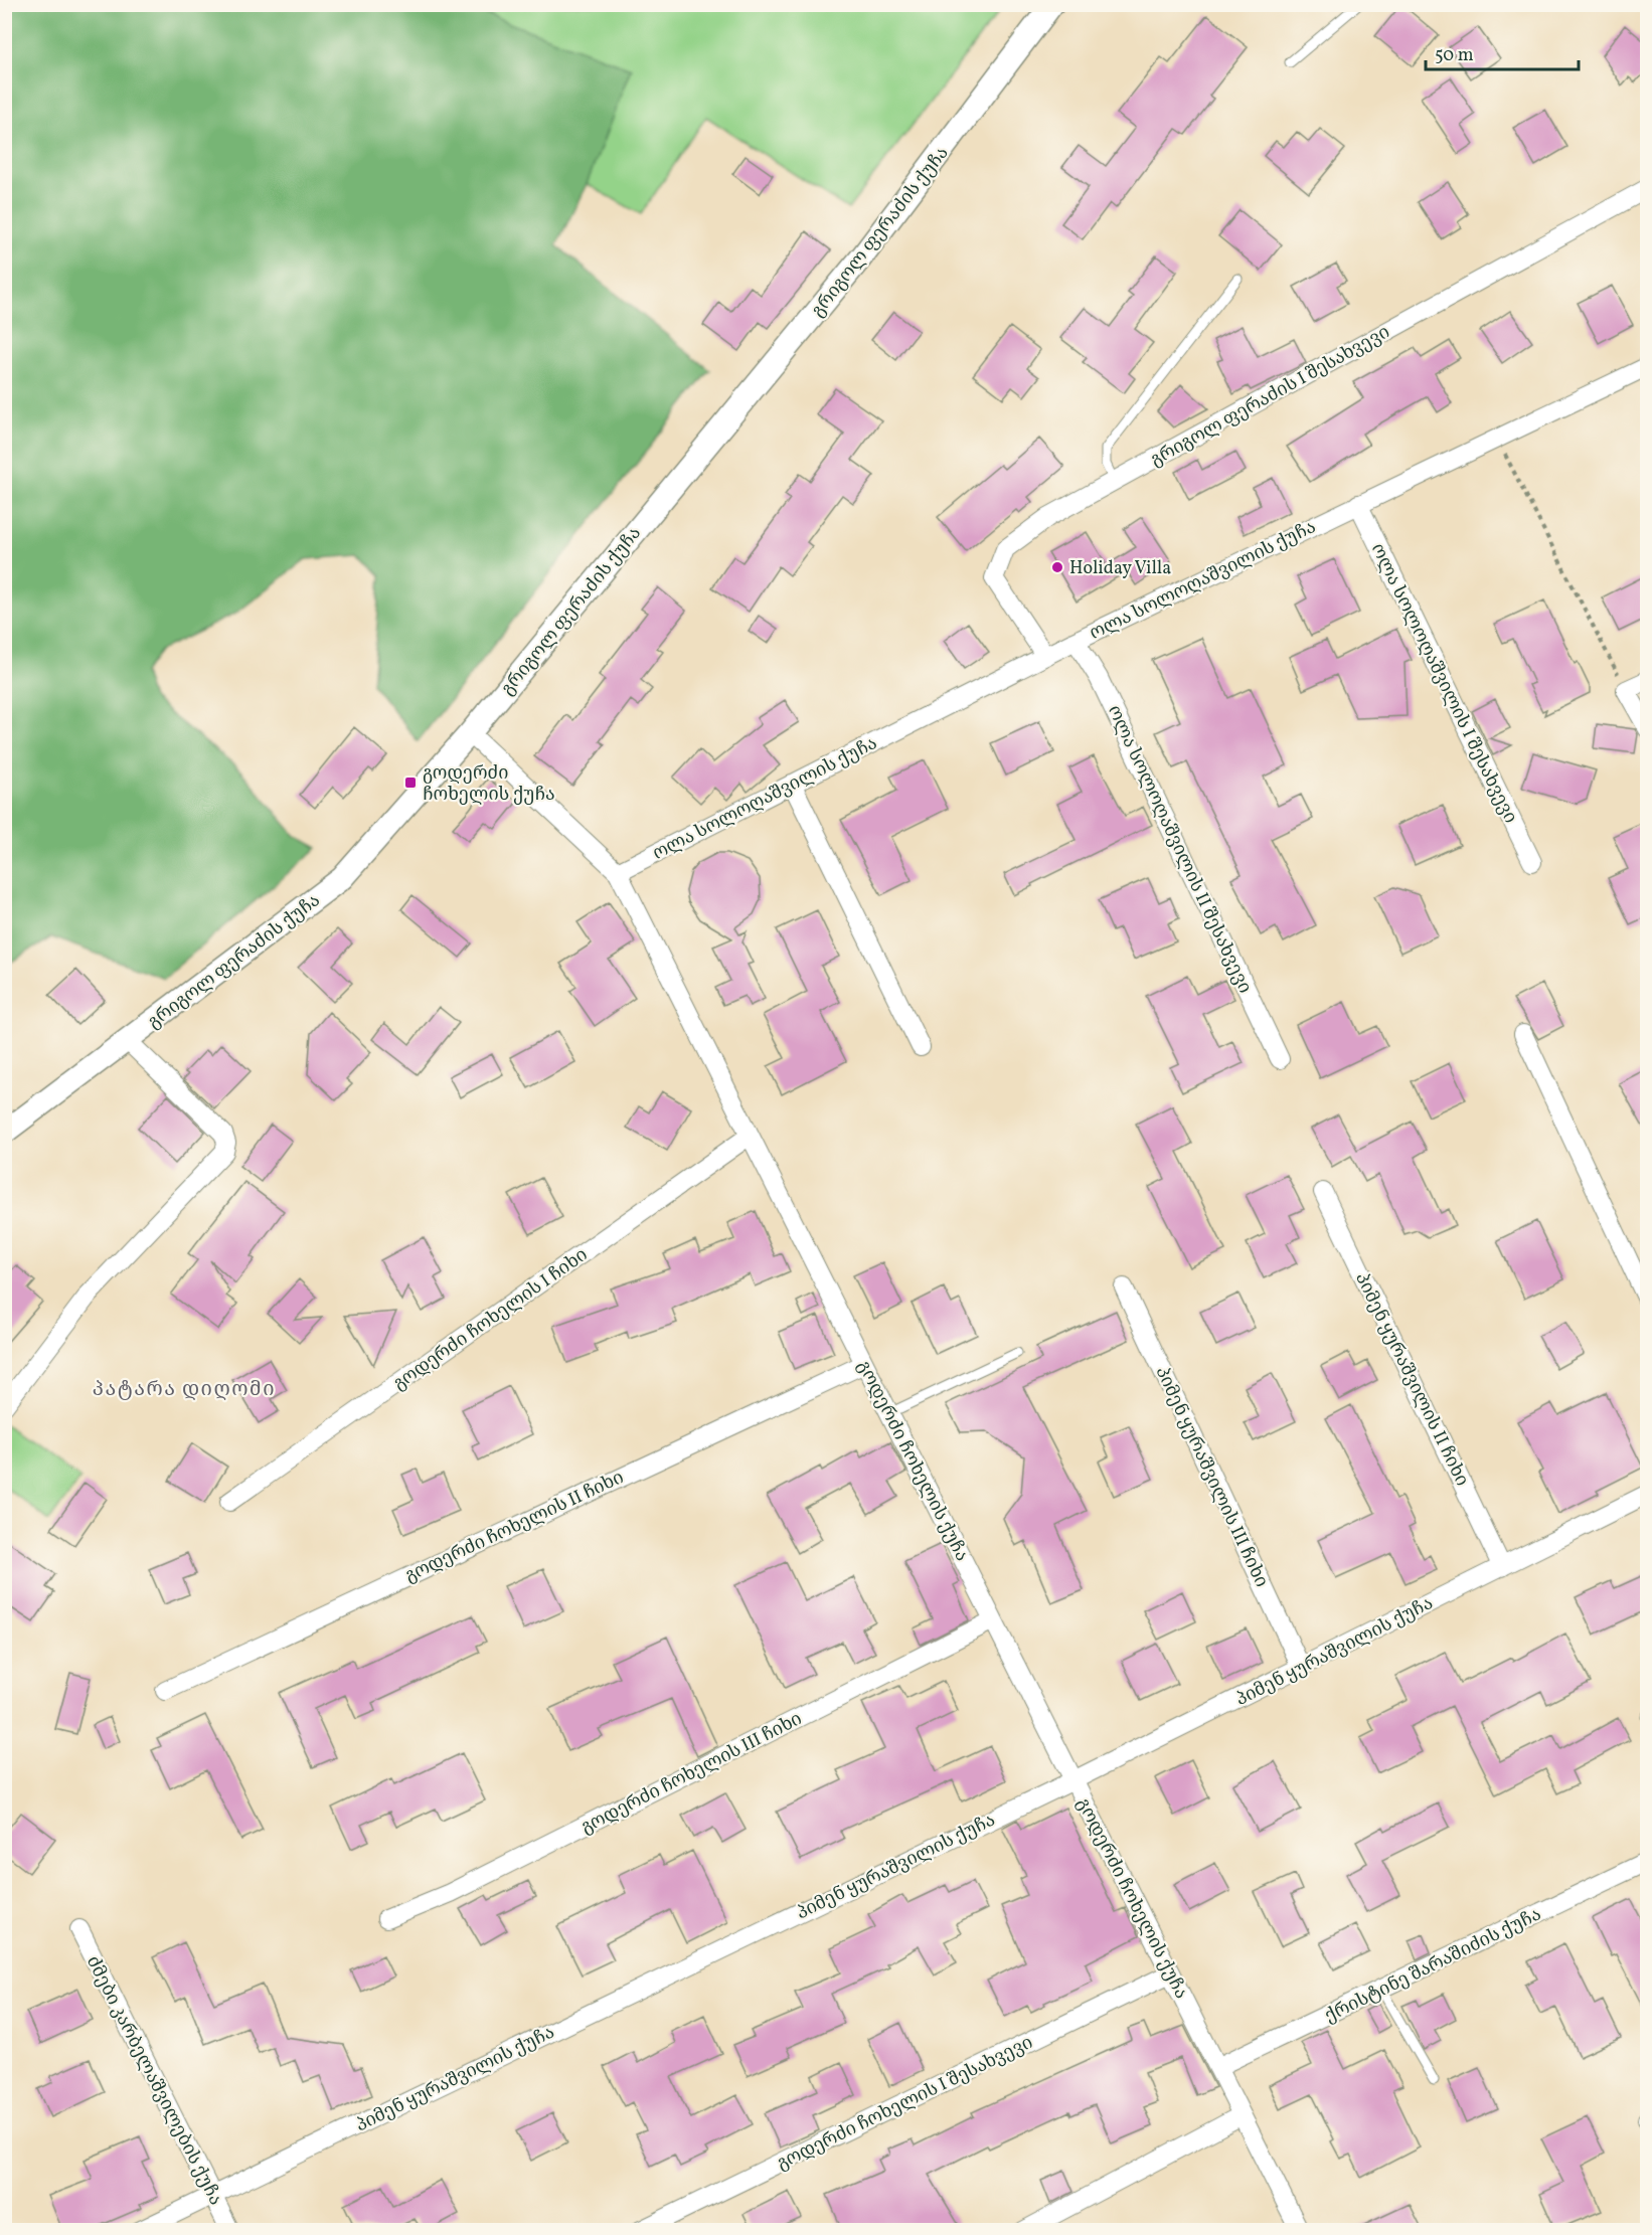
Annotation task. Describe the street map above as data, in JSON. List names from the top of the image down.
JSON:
{
  "streets": {
    "street": [
      "გრიგოლ ფერაძის ქუჩა",
      "გრიგოლ ფერაძის I შესახვევი",
      "ოლა სოლოღაშვილის ქუჩა",
      "ოლა სოლოღაშვილის I შესახვევი",
      "ოლა სოლოღაშვილის II შესახვევი",
      "გოდერძი ჩოხელის I ჩიხი",
      "პიმენ ყურაშვილის II ჩიხი",
      "გოდერძი ჩოხელის ქუჩა",
      "პიმენ ყურაშვილის III ჩიხი",
      "გოდერძი ჩოხელის II ჩიხი",
      "პიმენ ყურაშვილის ქუჩა",
      "გოდერძი ჩოხელის III ჩიხი",
      "ქრისტინე შარაშიძის ქუჩა",
      "ძმები კარბელაშვილების ქუჩა",
      "გოდერძი ჩოხელის I შესახვევი"
    ]
  },
  "crossings": [
    ["გრიგოლ ფერაძის ქუჩა", "გოდერძი ჩოხელის ქუჩა"],
    ["გრიგოლ ფერაძის I შესახვევი", "ოლა სოლოღაშვილის ქუჩა"],
    ["ოლა სოლოღაშვილის ქუჩა", "ოლა სოლოღაშვილის I შესახვევი"],
    ["ოლა სოლოღაშვილის ქუჩა", "ოლა სოლოღაშვილის II შესახვევი"],
    ["ოლა სოლოღაშვილის ქუჩა", "გოდერძი ჩოხელის ქუჩა"],
    ["გოდერძი ჩოხელის I ჩიხი", "გოდერძი ჩოხელის ქუჩა"],
    ["პიმენ ყურაშვილის II ჩიხი", "პიმენ ყურაშვილის ქუჩა"],
    ["გოდერძი ჩოხელის ქუჩა", "გოდერძი ჩოხელის II ჩიხი"],
    ["გოდერძი ჩოხელის ქუჩა", "პიმენ ყურაშვილის ქუჩა"],
    ["გოდერძი ჩოხელის ქუჩა", "გოდერძი ჩოხელის III ჩიხი"],
    ["გოდერძი ჩოხელის ქუჩა", "ქრისტინე შარაშიძის ქუჩა"],
    ["გოდერძი ჩოხელის ქუჩა", "გოდერძი ჩოხელის I შესახვევი"],
    ["პიმენ ყურაშვილის III ჩიხი", "პიმენ ყურაშვილის ქუჩა"],
    ["პიმენ ყურაშვილის ქუჩა", "ძმები კარბელაშვილების ქუჩა"]
  ],
  "districts": ["პატარა დიღომი"],
  "places": {
    "other": ["Holiday Villa"],
    "transit": ["გოდერძი ჩოხელის ქუჩა"]
  },
  "scale_bar": "50 m"
}
